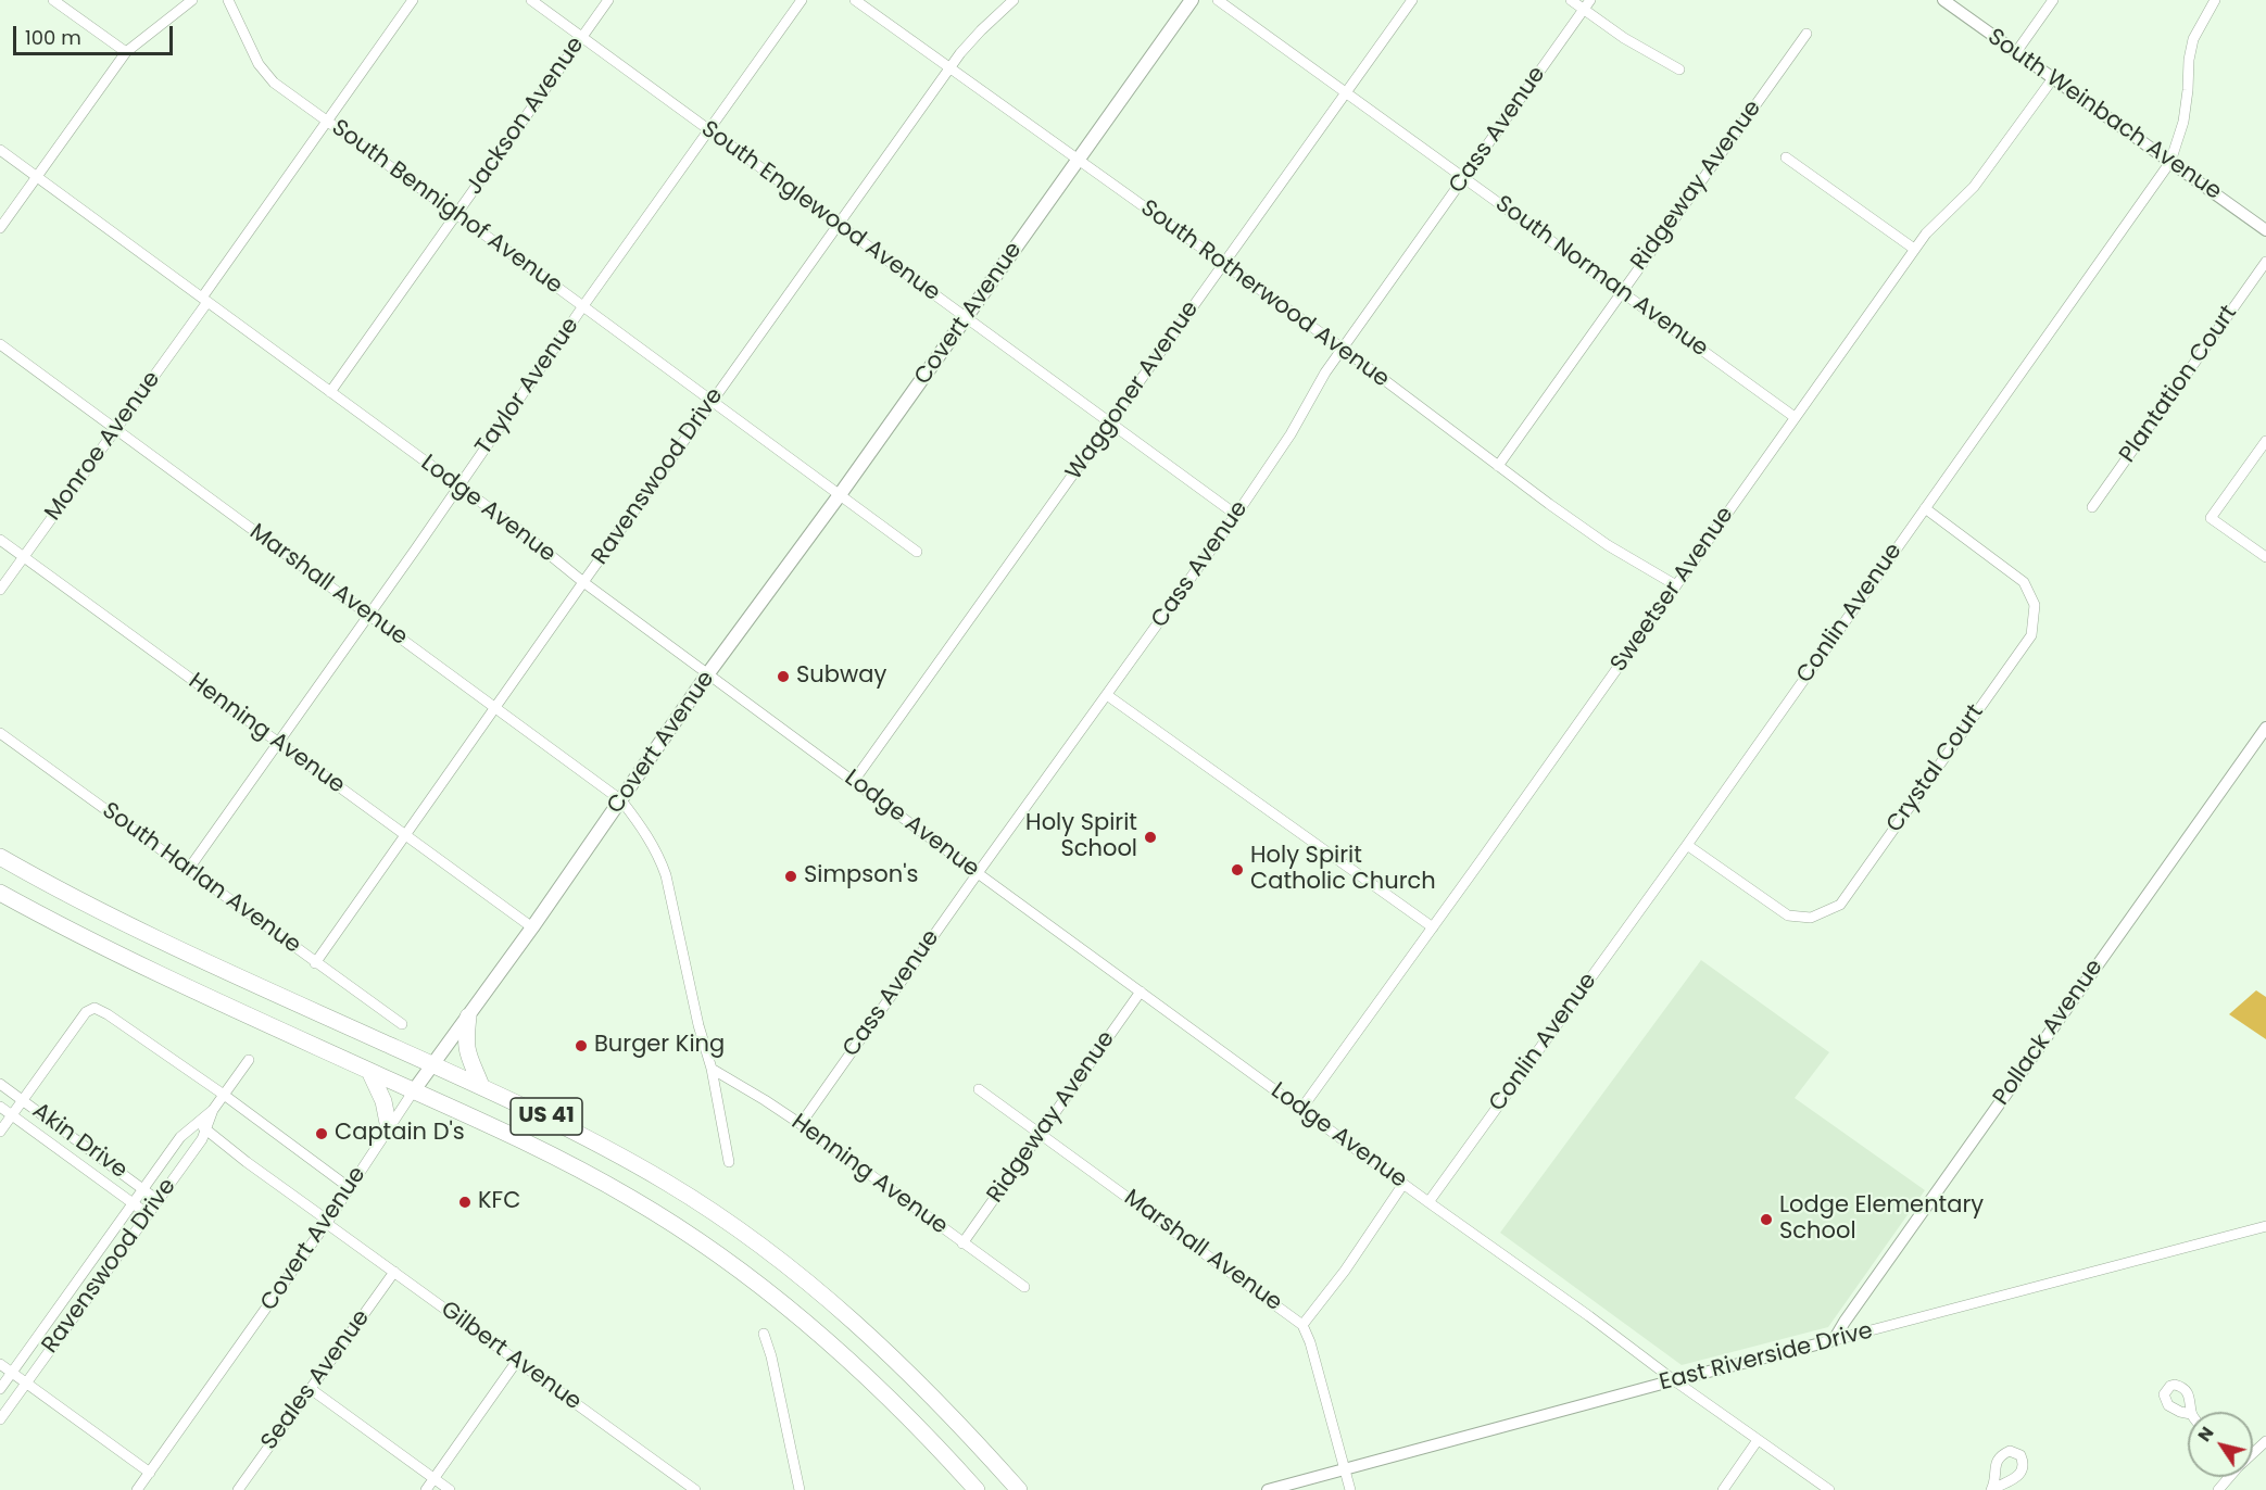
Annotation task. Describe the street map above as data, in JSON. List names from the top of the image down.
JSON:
{
  "streets": {
    "highway": ["US 41"],
    "main road": ["Covert Avenue"],
    "street": [
      "South Weinbach Avenue",
      "Jackson Avenue",
      "Cass Avenue",
      "Ridgeway Avenue",
      "South Bennighof Avenue",
      "South Englewood Avenue",
      "South Norman Avenue",
      "South Rotherwood Avenue",
      "Plantation Court",
      "Taylor Avenue",
      "Waggoner Avenue",
      "Monroe Avenue",
      "Ravenswood Drive",
      "Lodge Avenue",
      "Marshall Avenue",
      "Sweetser Avenue",
      "Conlin Avenue",
      "Henning Avenue",
      "Crystal Court",
      "South Harlan Avenue",
      "Pollack Avenue",
      "Akin Drive",
      "Gilbert Avenue",
      "East Riverside Drive",
      "Seales Avenue"
    ]
  },
  "crossings": [
    ["South Weinbach Avenue", "Sweetser Avenue"],
    ["South Weinbach Avenue", "Conlin Avenue"],
    ["Jackson Avenue", "South Bennighof Avenue"],
    ["Jackson Avenue", "South Englewood Avenue"],
    ["Jackson Avenue", "Lodge Avenue"],
    ["Cass Avenue", "South Englewood Avenue"],
    ["Cass Avenue", "South Norman Avenue"],
    ["Cass Avenue", "South Rotherwood Avenue"],
    ["Cass Avenue", "Lodge Avenue"],
    ["Cass Avenue", "Henning Avenue"],
    ["Ridgeway Avenue", "South Norman Avenue"],
    ["Ridgeway Avenue", "South Rotherwood Avenue"],
    ["Ridgeway Avenue", "Lodge Avenue"],
    ["Ridgeway Avenue", "Marshall Avenue"],
    ["Ridgeway Avenue", "Henning Avenue"],
    ["South Bennighof Avenue", "Covert Avenue"],
    ["South Bennighof Avenue", "Taylor Avenue"],
    ["South Bennighof Avenue", "Monroe Avenue"],
    ["South Bennighof Avenue", "Ravenswood Drive"],
    ["South Englewood Avenue", "Covert Avenue"],
    ["South Englewood Avenue", "Taylor Avenue"],
    ["South Englewood Avenue", "Waggoner Avenue"],
    ["South Englewood Avenue", "Ravenswood Drive"],
    ["South Norman Avenue", "Waggoner Avenue"],
    ["South Norman Avenue", "Sweetser Avenue"],
    ["South Rotherwood Avenue", "Covert Avenue"],
    ["South Rotherwood Avenue", "Waggoner Avenue"],
    ["South Rotherwood Avenue", "Ravenswood Drive"],
    ["South Rotherwood Avenue", "Sweetser Avenue"],
    ["Covert Avenue", "Lodge Avenue"],
    ["Covert Avenue", "Marshall Avenue"],
    ["Covert Avenue", "Henning Avenue"],
    ["Covert Avenue", "US 41"],
    ["Covert Avenue", "Gilbert Avenue"],
    ["Taylor Avenue", "Lodge Avenue"],
    ["Taylor Avenue", "Marshall Avenue"],
    ["Taylor Avenue", "Henning Avenue"],
    ["Taylor Avenue", "South Harlan Avenue"],
    ["Waggoner Avenue", "Lodge Avenue"],
    ["Monroe Avenue", "Lodge Avenue"],
    ["Monroe Avenue", "Marshall Avenue"],
    ["Monroe Avenue", "Henning Avenue"],
    ["Ravenswood Drive", "Lodge Avenue"],
    ["Ravenswood Drive", "Marshall Avenue"],
    ["Ravenswood Drive", "Henning Avenue"],
    ["Ravenswood Drive", "South Harlan Avenue"],
    ["Ravenswood Drive", "Akin Drive"],
    ["Ravenswood Drive", "Gilbert Avenue"],
    ["Lodge Avenue", "Sweetser Avenue"],
    ["Lodge Avenue", "Conlin Avenue"],
    ["Lodge Avenue", "East Riverside Drive"],
    ["Marshall Avenue", "Henning Avenue"],
    ["Marshall Avenue", "East Riverside Drive"],
    ["Conlin Avenue", "Crystal Court"],
    ["Pollack Avenue", "East Riverside Drive"],
    ["Gilbert Avenue", "Seales Avenue"]
  ],
  "places": [
    "Subway",
    "Holy Spirit School",
    "Holy Spirit Catholic Church",
    "Simpson's",
    "Burger King",
    "Captain D's",
    "KFC",
    "Lodge Elementary School"
  ],
  "scale_bar": "100 m",
  "north": "top left"
}
